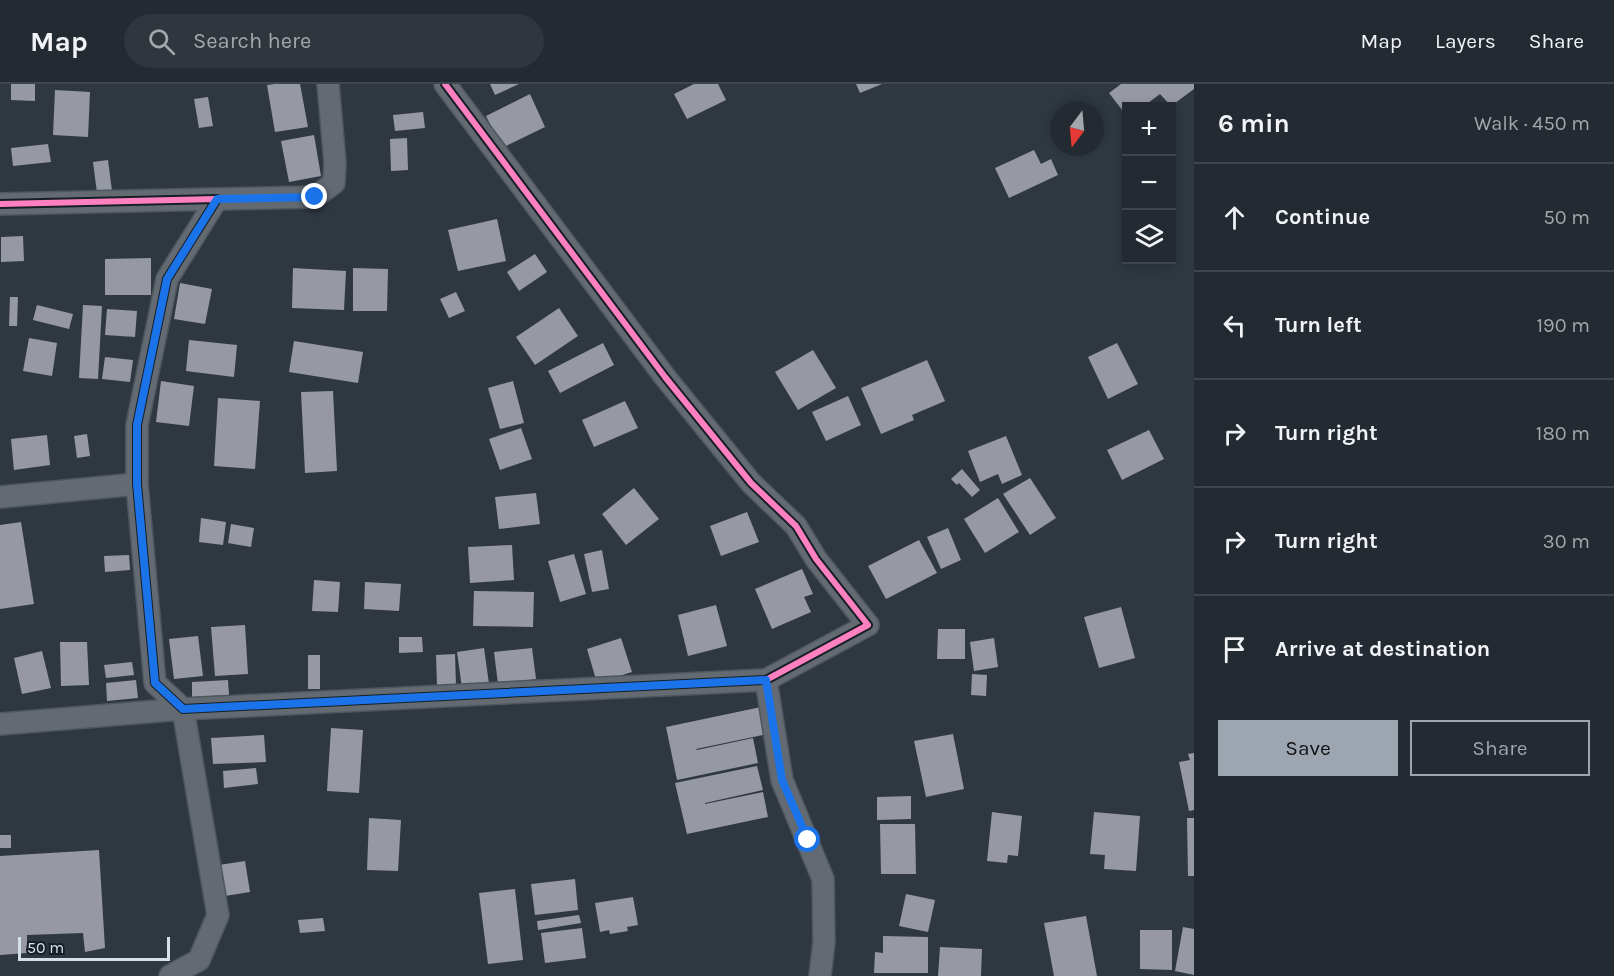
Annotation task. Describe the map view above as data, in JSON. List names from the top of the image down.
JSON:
{
  "scale_bar": "50 m",
  "north": "bottom",
  "page": {
    "header": "Map",
    "search": "Search here",
    "nav": ["Map", "Layers", "Share"],
    "heading": ["6 min", "Walk · 450 m"],
    "map_buttons": ["+", "−"],
    "list": [
      ["Continue", "50 m"],
      ["Turn left", "190 m"],
      ["Turn right", "180 m"],
      ["Turn right", "30 m"],
      "Arrive at destination"
    ],
    "buttons": ["Save", "Share"],
    "scale": "50 m"
  }
}
